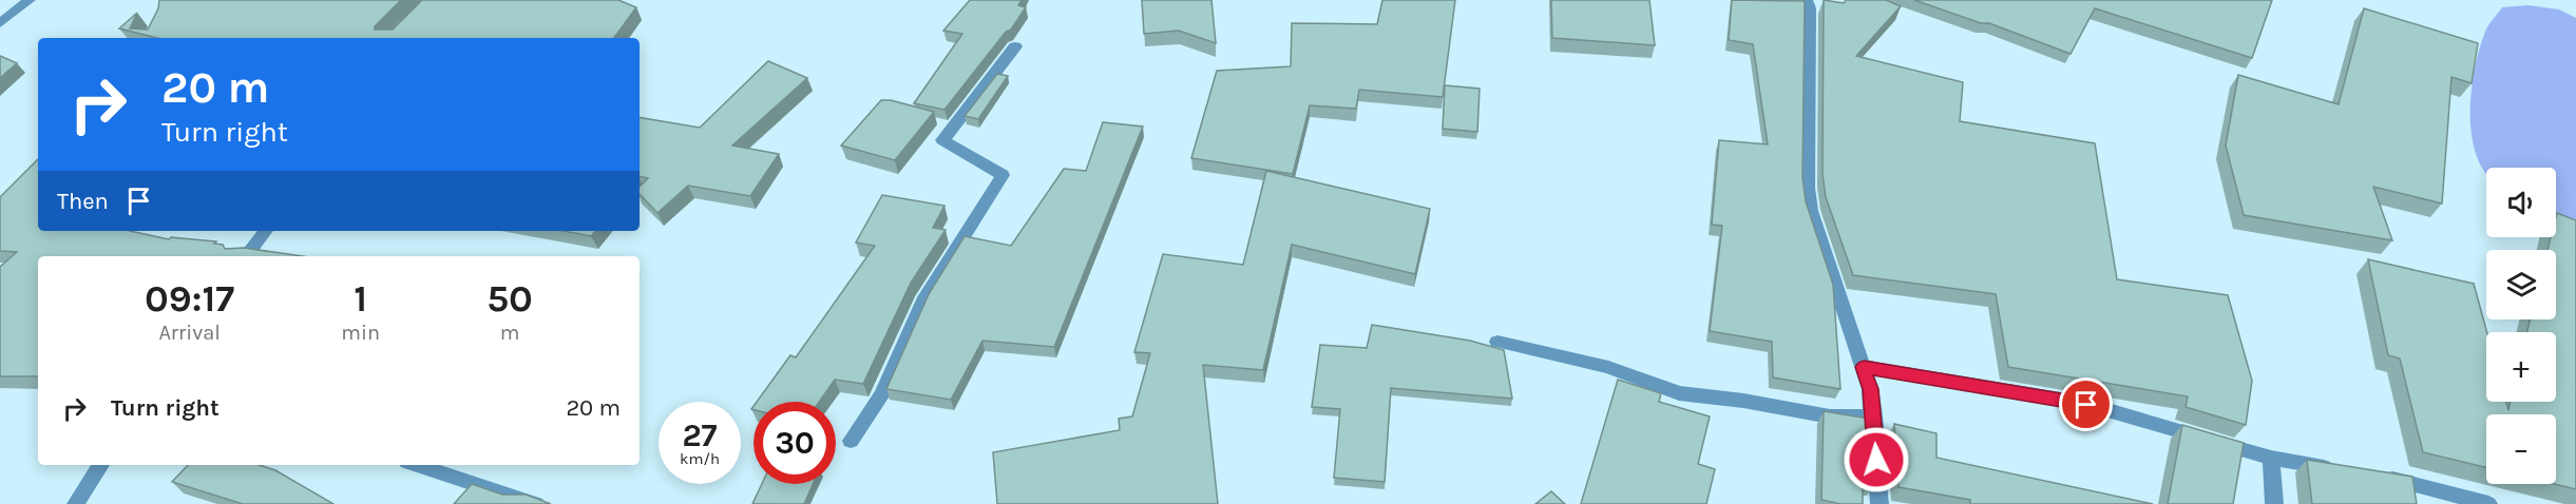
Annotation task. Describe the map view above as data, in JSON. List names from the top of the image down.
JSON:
{
  "page": {
    "turn": ["20 m", "Turn right"],
    "map_buttons": ["+", "−"],
    "then": "Then",
    "eta": [
      "09:17",
      "Arrival",
      "1",
      "min",
      "50",
      "m"
    ],
    "list": [
      {
        "name": "Turn right",
        "value": "20 m"
      }
    ],
    "speed": "27 km/h",
    "limit": "30"
  }
}
